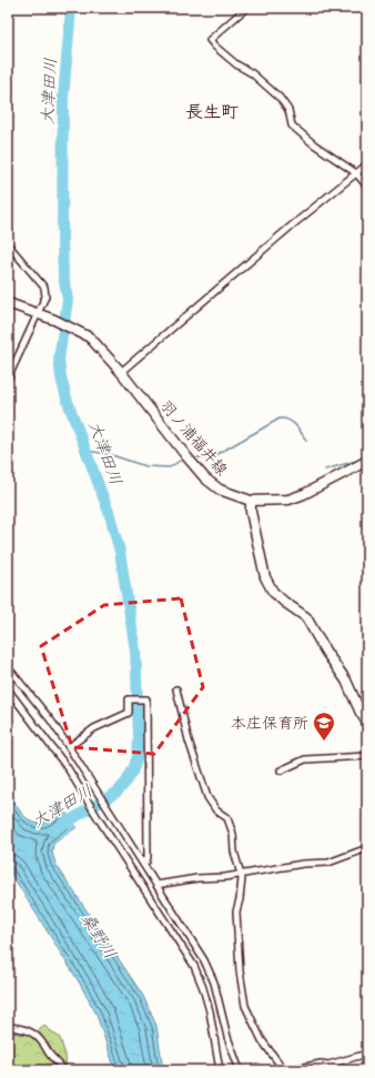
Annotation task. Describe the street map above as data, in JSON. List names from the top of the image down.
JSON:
{
  "streets": {
    "main road": ["羽ノ浦福井線"]
  },
  "districts": ["長生町"],
  "water": ["大津田川", "桑野川"],
  "places": {
    "school or university": ["本庄保育所"]
  }
}
